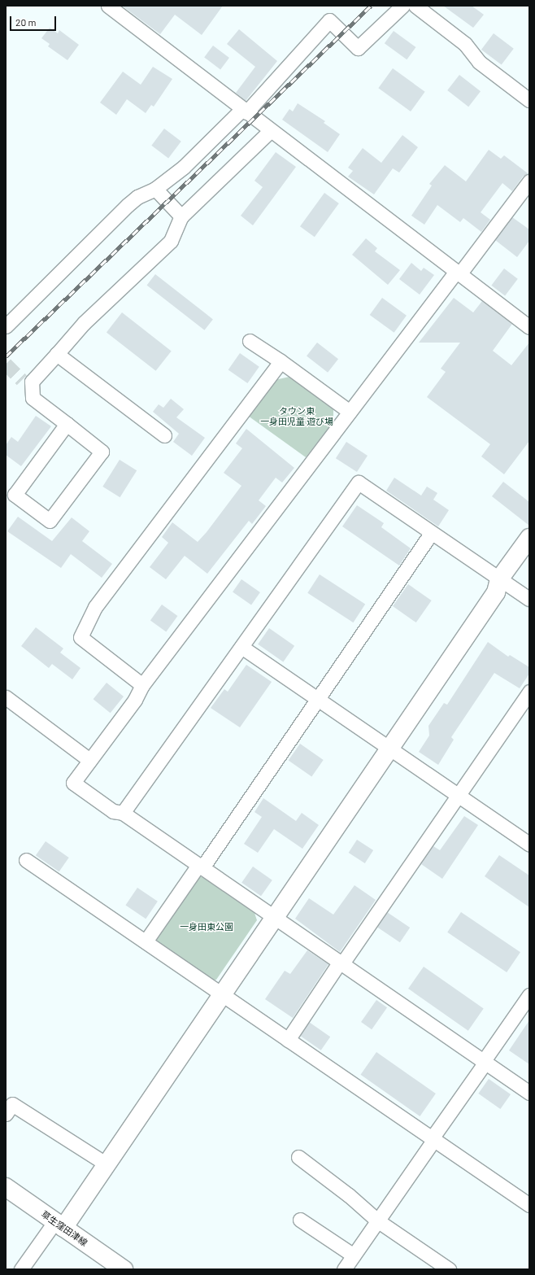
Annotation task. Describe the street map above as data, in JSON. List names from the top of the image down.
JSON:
{
  "streets": {
    "street": ["草生窪田津線"]
  },
  "parks": ["タウン東 一身田児童 遊び場", "一身田東公園"],
  "scale_bar": "20 m"
}
